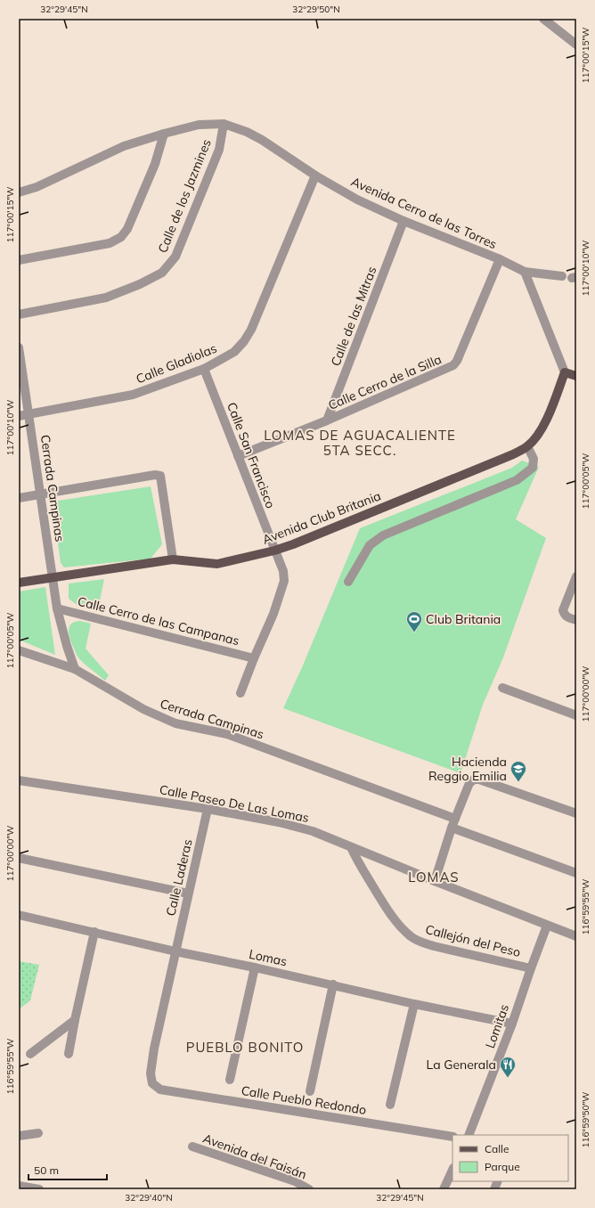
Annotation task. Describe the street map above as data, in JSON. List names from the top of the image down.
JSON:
{
  "streets": {
    "main road": ["Avenida Club Britania"],
    "street": [
      "Calle de los Jazmines",
      "Avenida Cerro de las Torres",
      "Calle de las Mitras",
      "Calle Gladiolas",
      "Calle Cerro de la Silla",
      "Calle San Francisco",
      "Cerrada Campinas",
      "Calle Cerro de las Campanas",
      "Calle Paseo De Las Lomas",
      "Calle Laderas",
      "Callejón del Peso",
      "Lomas",
      "Lomitas",
      "Calle Pueblo Redondo",
      "Avenida del Faisán"
    ]
  },
  "crossings": [
    ["Calle de los Jazmines", "Avenida Cerro de las Torres"],
    ["Avenida Cerro de las Torres", "Calle de las Mitras"],
    ["Avenida Cerro de las Torres", "Calle Gladiolas"],
    ["Avenida Cerro de las Torres", "Calle Cerro de la Silla"],
    ["Calle de las Mitras", "Calle Cerro de la Silla"],
    ["Calle Gladiolas", "Calle San Francisco"],
    ["Calle Gladiolas", "Cerrada Campinas"],
    ["Calle Cerro de la Silla", "Calle San Francisco"],
    ["Calle San Francisco", "Avenida Club Britania"],
    ["Calle San Francisco", "Calle Cerro de las Campanas"],
    ["Cerrada Campinas", "Avenida Club Britania"],
    ["Cerrada Campinas", "Calle Cerro de las Campanas"],
    ["Calle Paseo De Las Lomas", "Calle Laderas"],
    ["Calle Paseo De Las Lomas", "Callejón del Peso"],
    ["Calle Paseo De Las Lomas", "Lomitas"],
    ["Calle Laderas", "Lomas"],
    ["Calle Laderas", "Calle Pueblo Redondo"],
    ["Callejón del Peso", "Lomitas"],
    ["Lomas", "Lomitas"]
  ],
  "districts": ["LOMAS DE AGUACALIENTE 5TA SECC.", "LOMAS", "PUEBLO BONITO"],
  "places": {
    "sports": ["Club Britania"],
    "school or university": ["Hacienda Reggio Emilia"],
    "restaurant": ["La Generala"]
  },
  "legend": ["Calle", "Parque"],
  "scale_bar": "50 m",
  "coordinates": [
    "32°29'45\"N",
    "32°29'50\"N",
    "117°00'15\"W",
    "117°00'10\"W",
    "117°00'05\"W",
    "117°00'00\"W",
    "116°59'55\"W",
    "116°59'50\"W",
    "32°29'40\"N"
  ]
}
